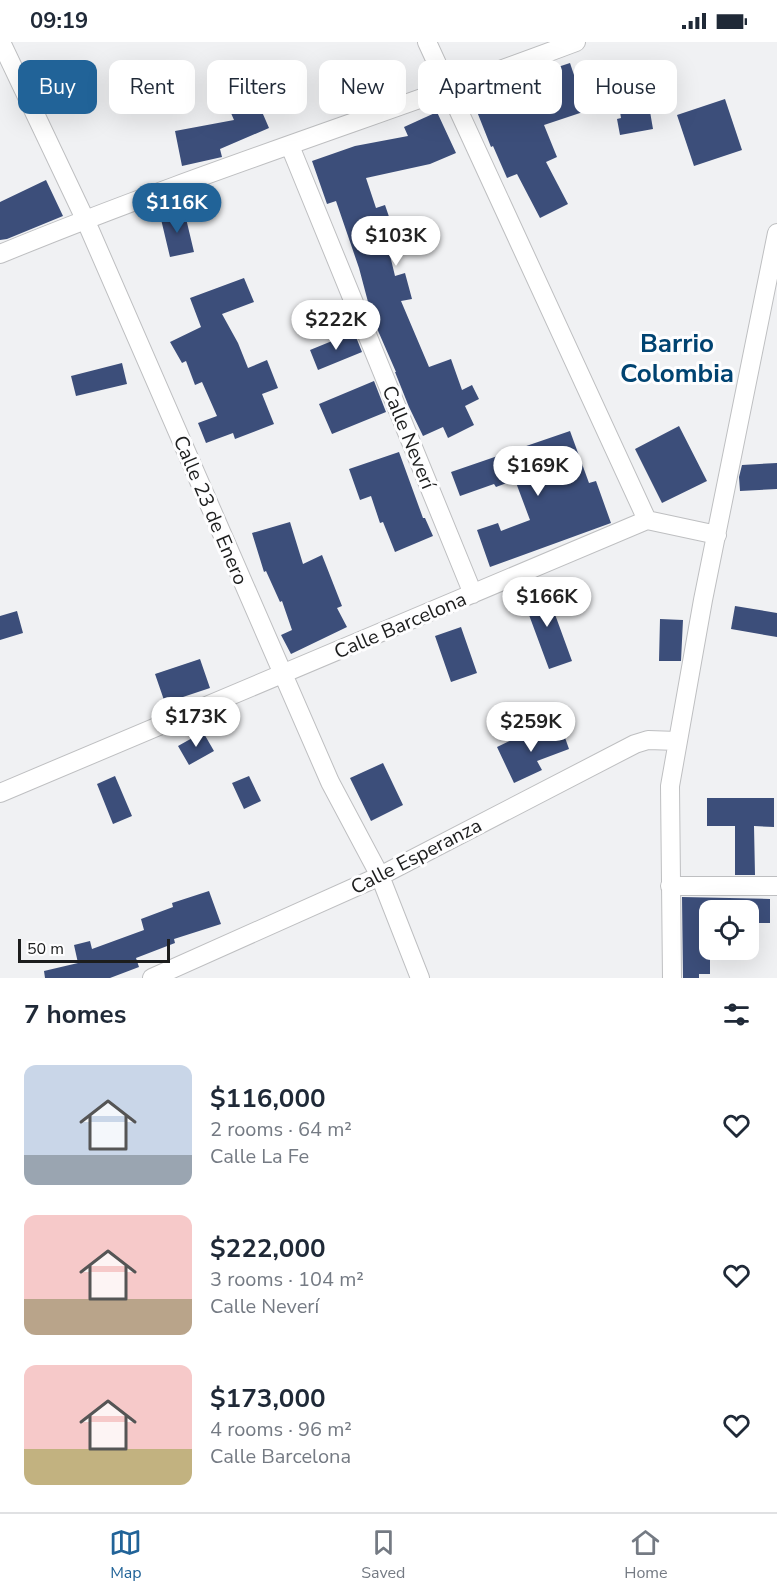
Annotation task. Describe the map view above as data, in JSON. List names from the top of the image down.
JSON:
{
  "streets": {
    "street": [
      "Calle Neverí",
      "Calle 23 de Enero",
      "Calle Barcelona",
      "Calle Esperanza"
    ]
  },
  "crossings": [
    ["Calle Neverí", "Calle Barcelona"],
    ["Calle 23 de Enero", "Calle Barcelona"],
    ["Calle 23 de Enero", "Calle Esperanza"]
  ],
  "districts": ["Barrio Colombia"],
  "scale_bar": "50 m",
  "page": {
    "status": "09:19",
    "chip": [
      "Buy",
      "Rent",
      "Filters",
      "New",
      "Apartment",
      "House"
    ],
    "price": [
      "$116K",
      "$103K",
      "$222K",
      "$169K",
      "$166K",
      "$173K",
      "$259K"
    ],
    "scale": "50 m",
    "heading": "7 homes",
    "list": [
      {
        "name": "$116,000",
        "note": "2 rooms · 64 m² · Calle La Fe"
      },
      {
        "name": "$222,000",
        "note": "3 rooms · 104 m² · Calle Neverí"
      },
      {
        "name": "$173,000",
        "note": "4 rooms · 96 m² · Calle Barcelona"
      }
    ],
    "tabs": ["Map", "Saved", "Home"]
  }
}
